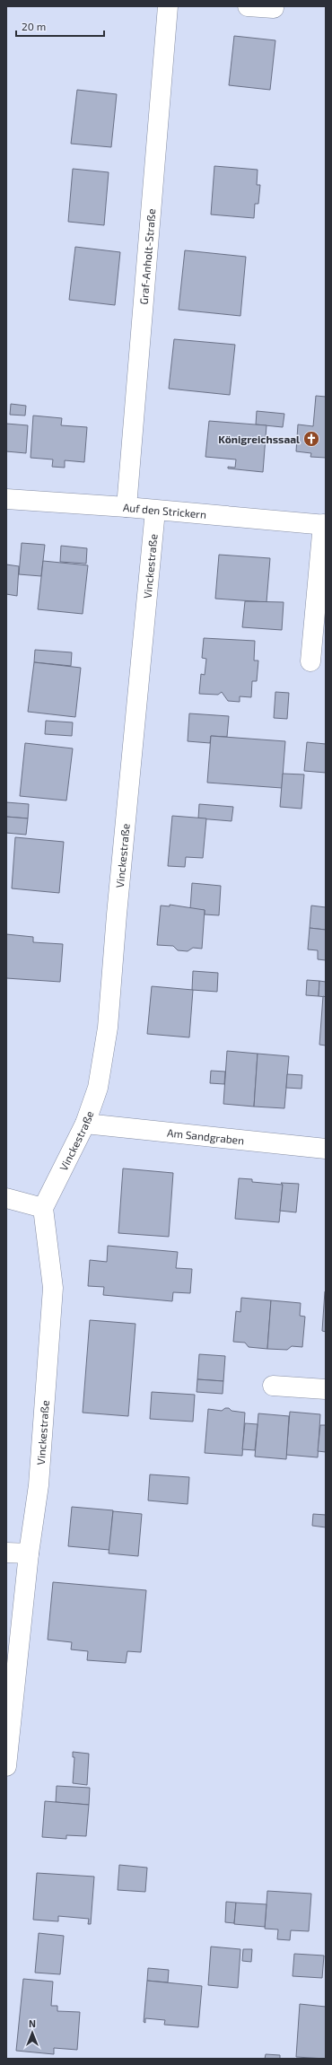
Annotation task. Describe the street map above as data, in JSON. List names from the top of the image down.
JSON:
{
  "streets": {
    "street": [
      "Graf-Anholt-Straße",
      "Auf den Strickern",
      "Vinckestraße",
      "Am Sandgraben"
    ]
  },
  "crossings": [
    ["Graf-Anholt-Straße", "Auf den Strickern"],
    ["Auf den Strickern", "Vinckestraße"],
    ["Vinckestraße", "Am Sandgraben"]
  ],
  "places": {
    "church": ["Königreichssaal"]
  },
  "scale_bar": "20 m",
  "north": "top"
}
